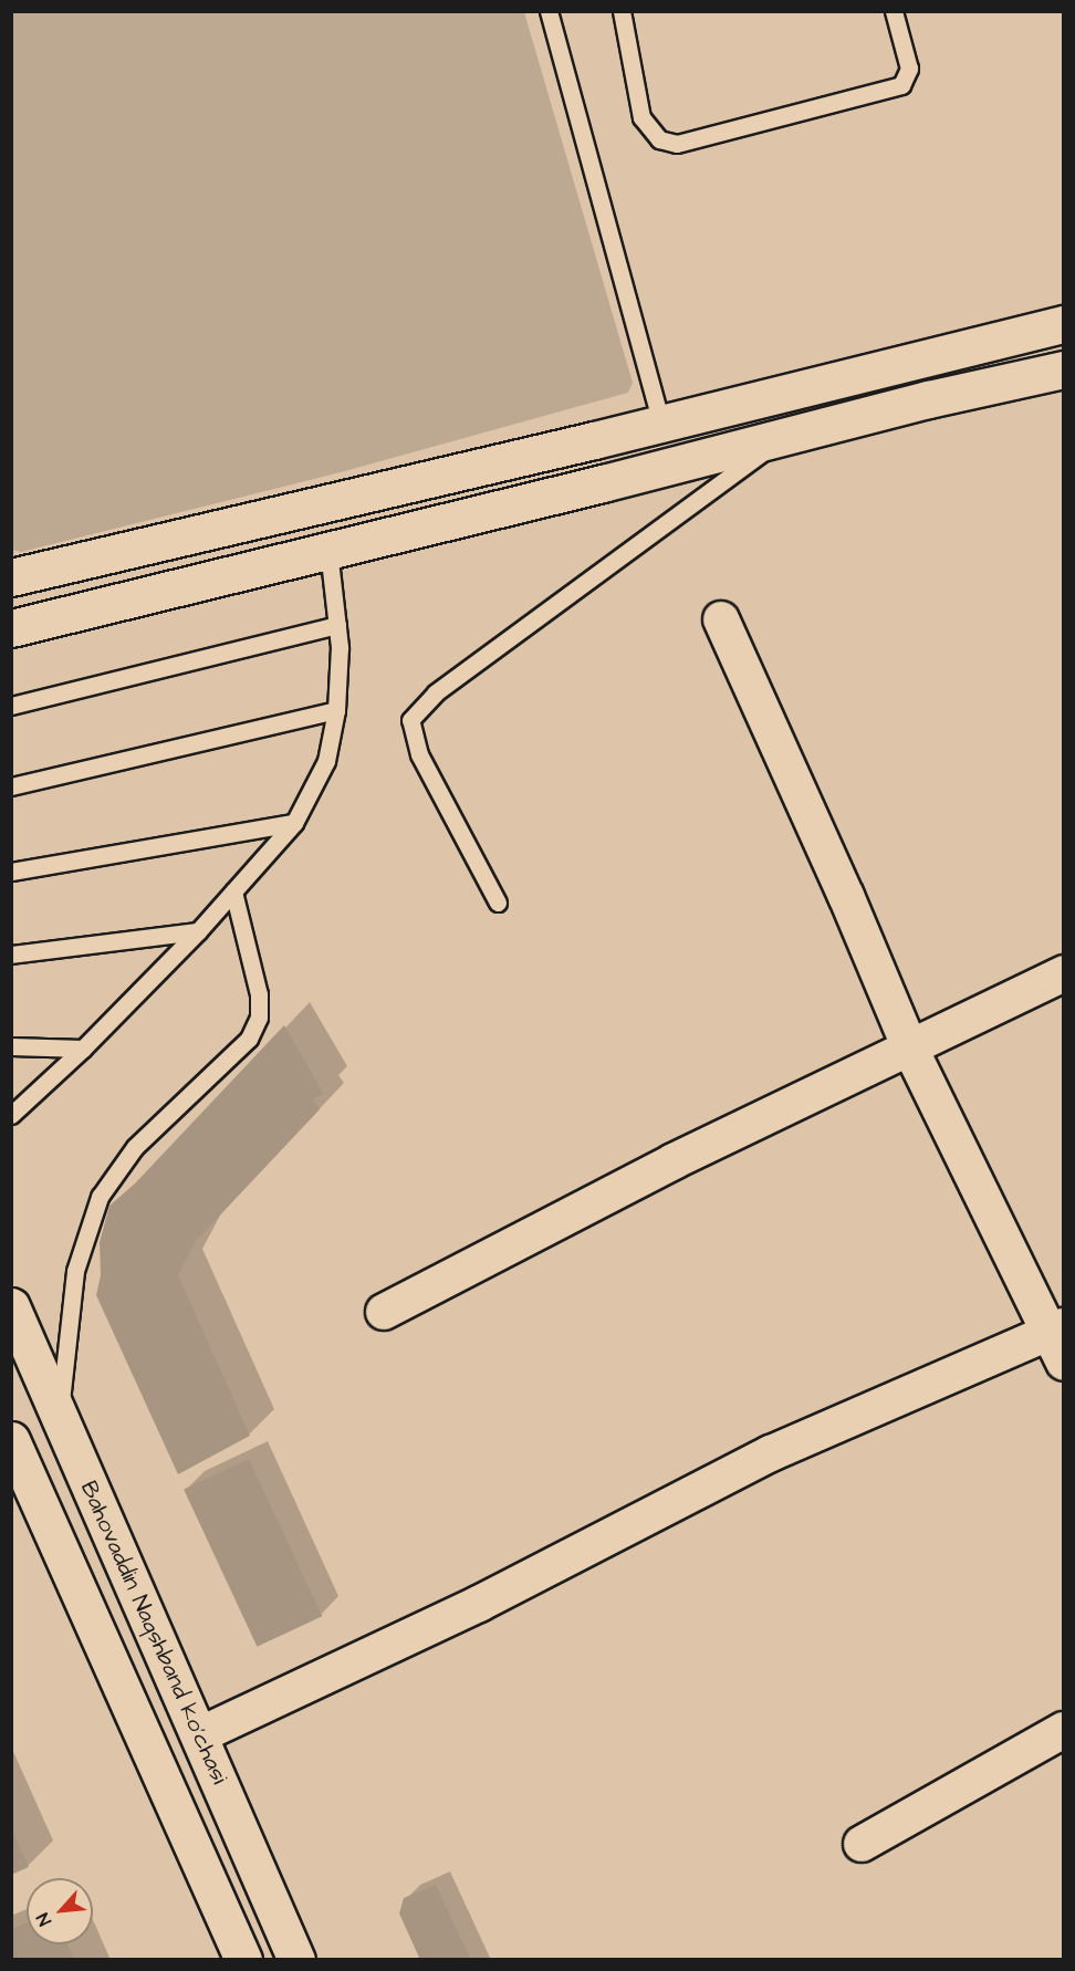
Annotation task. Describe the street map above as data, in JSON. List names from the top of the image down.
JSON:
{
  "streets": {
    "main road": ["Bahovaddin Naqshband ko'chasi"]
  },
  "north": "bottom left"
}
